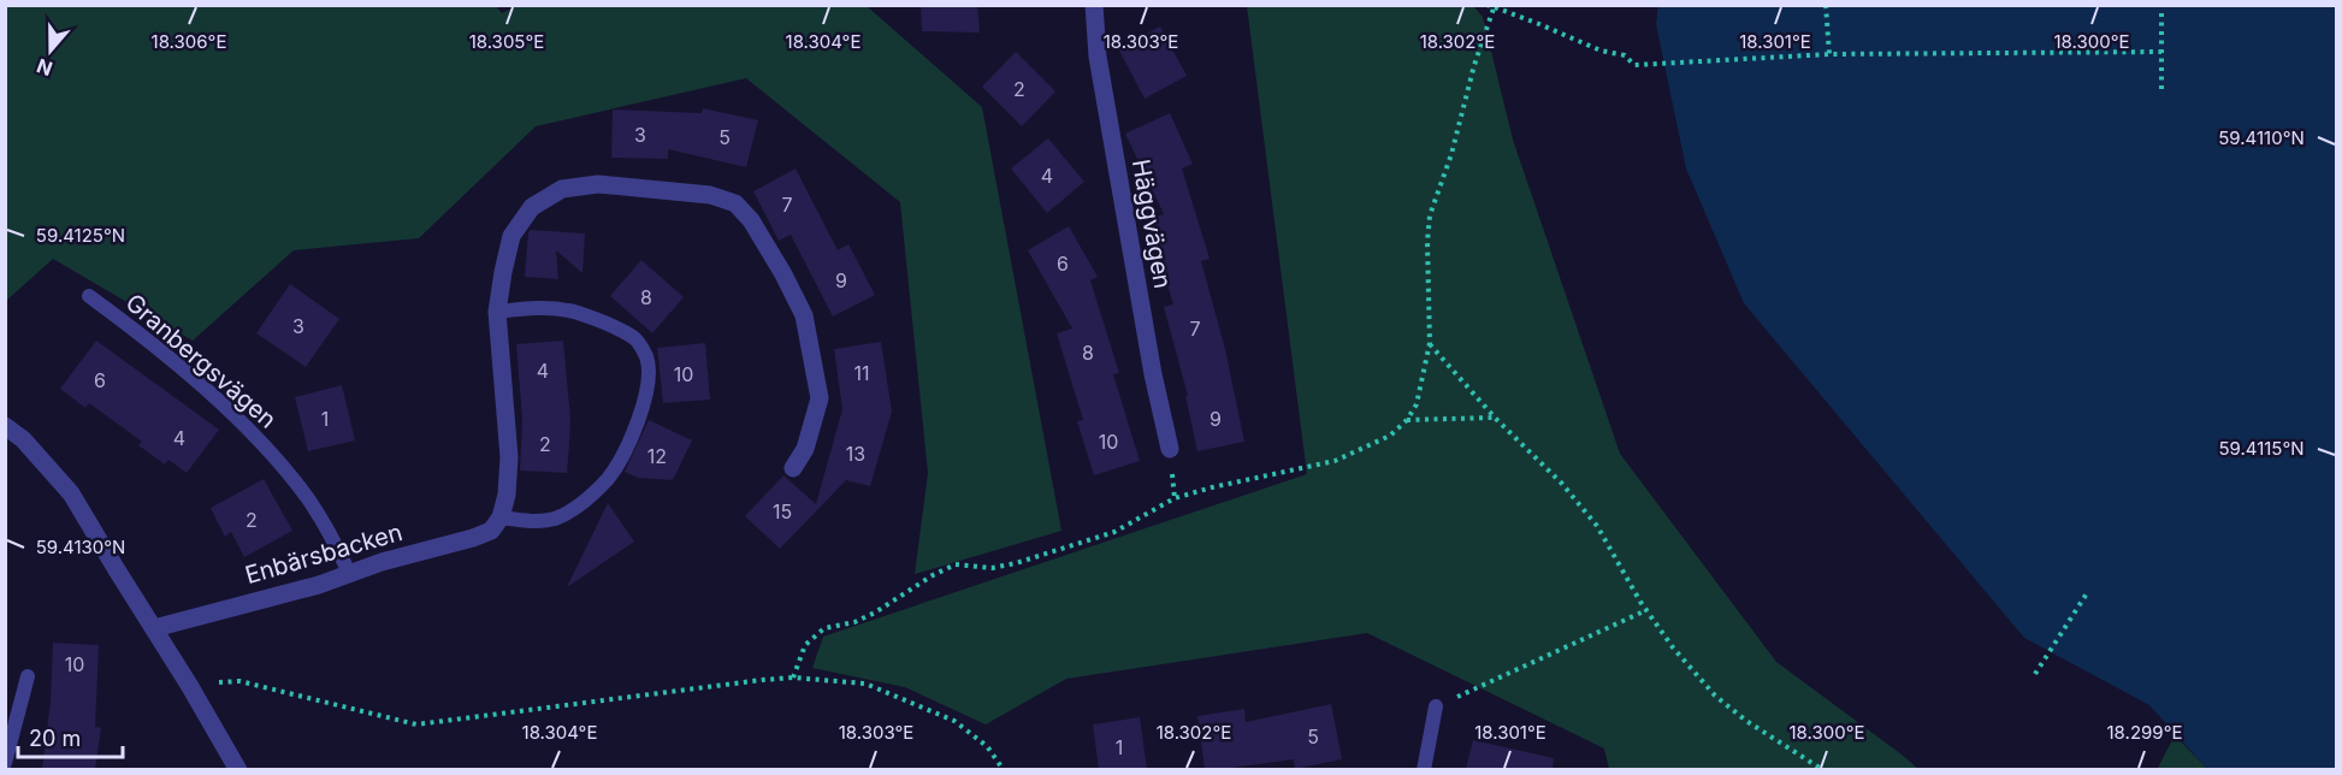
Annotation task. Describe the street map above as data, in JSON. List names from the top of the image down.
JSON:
{
  "streets": {
    "street": ["Häggvägen", "Enbärsbacken"],
    "lane": ["Granbergsvägen"]
  },
  "crossings": [
    ["Granbergsvägen", "Enbärsbacken"]
  ],
  "house_numbers": [
    "2",
    "3",
    "5",
    "4",
    "7",
    "6",
    "9",
    "8",
    "3",
    "7",
    "8",
    "4",
    "11",
    "10",
    "6",
    "1",
    "9",
    "4",
    "10",
    "2",
    "13",
    "12",
    "15",
    "2",
    "10",
    "5",
    "1"
  ],
  "scale_bar": "20 m",
  "north": "bottom",
  "coordinates": [
    "18.306°E",
    "18.305°E",
    "18.304°E",
    "18.303°E",
    "18.302°E",
    "18.301°E",
    "18.300°E",
    "59.4110°N",
    "59.4125°N",
    "59.4115°N",
    "59.4130°N",
    "18.299°E"
  ]
}
